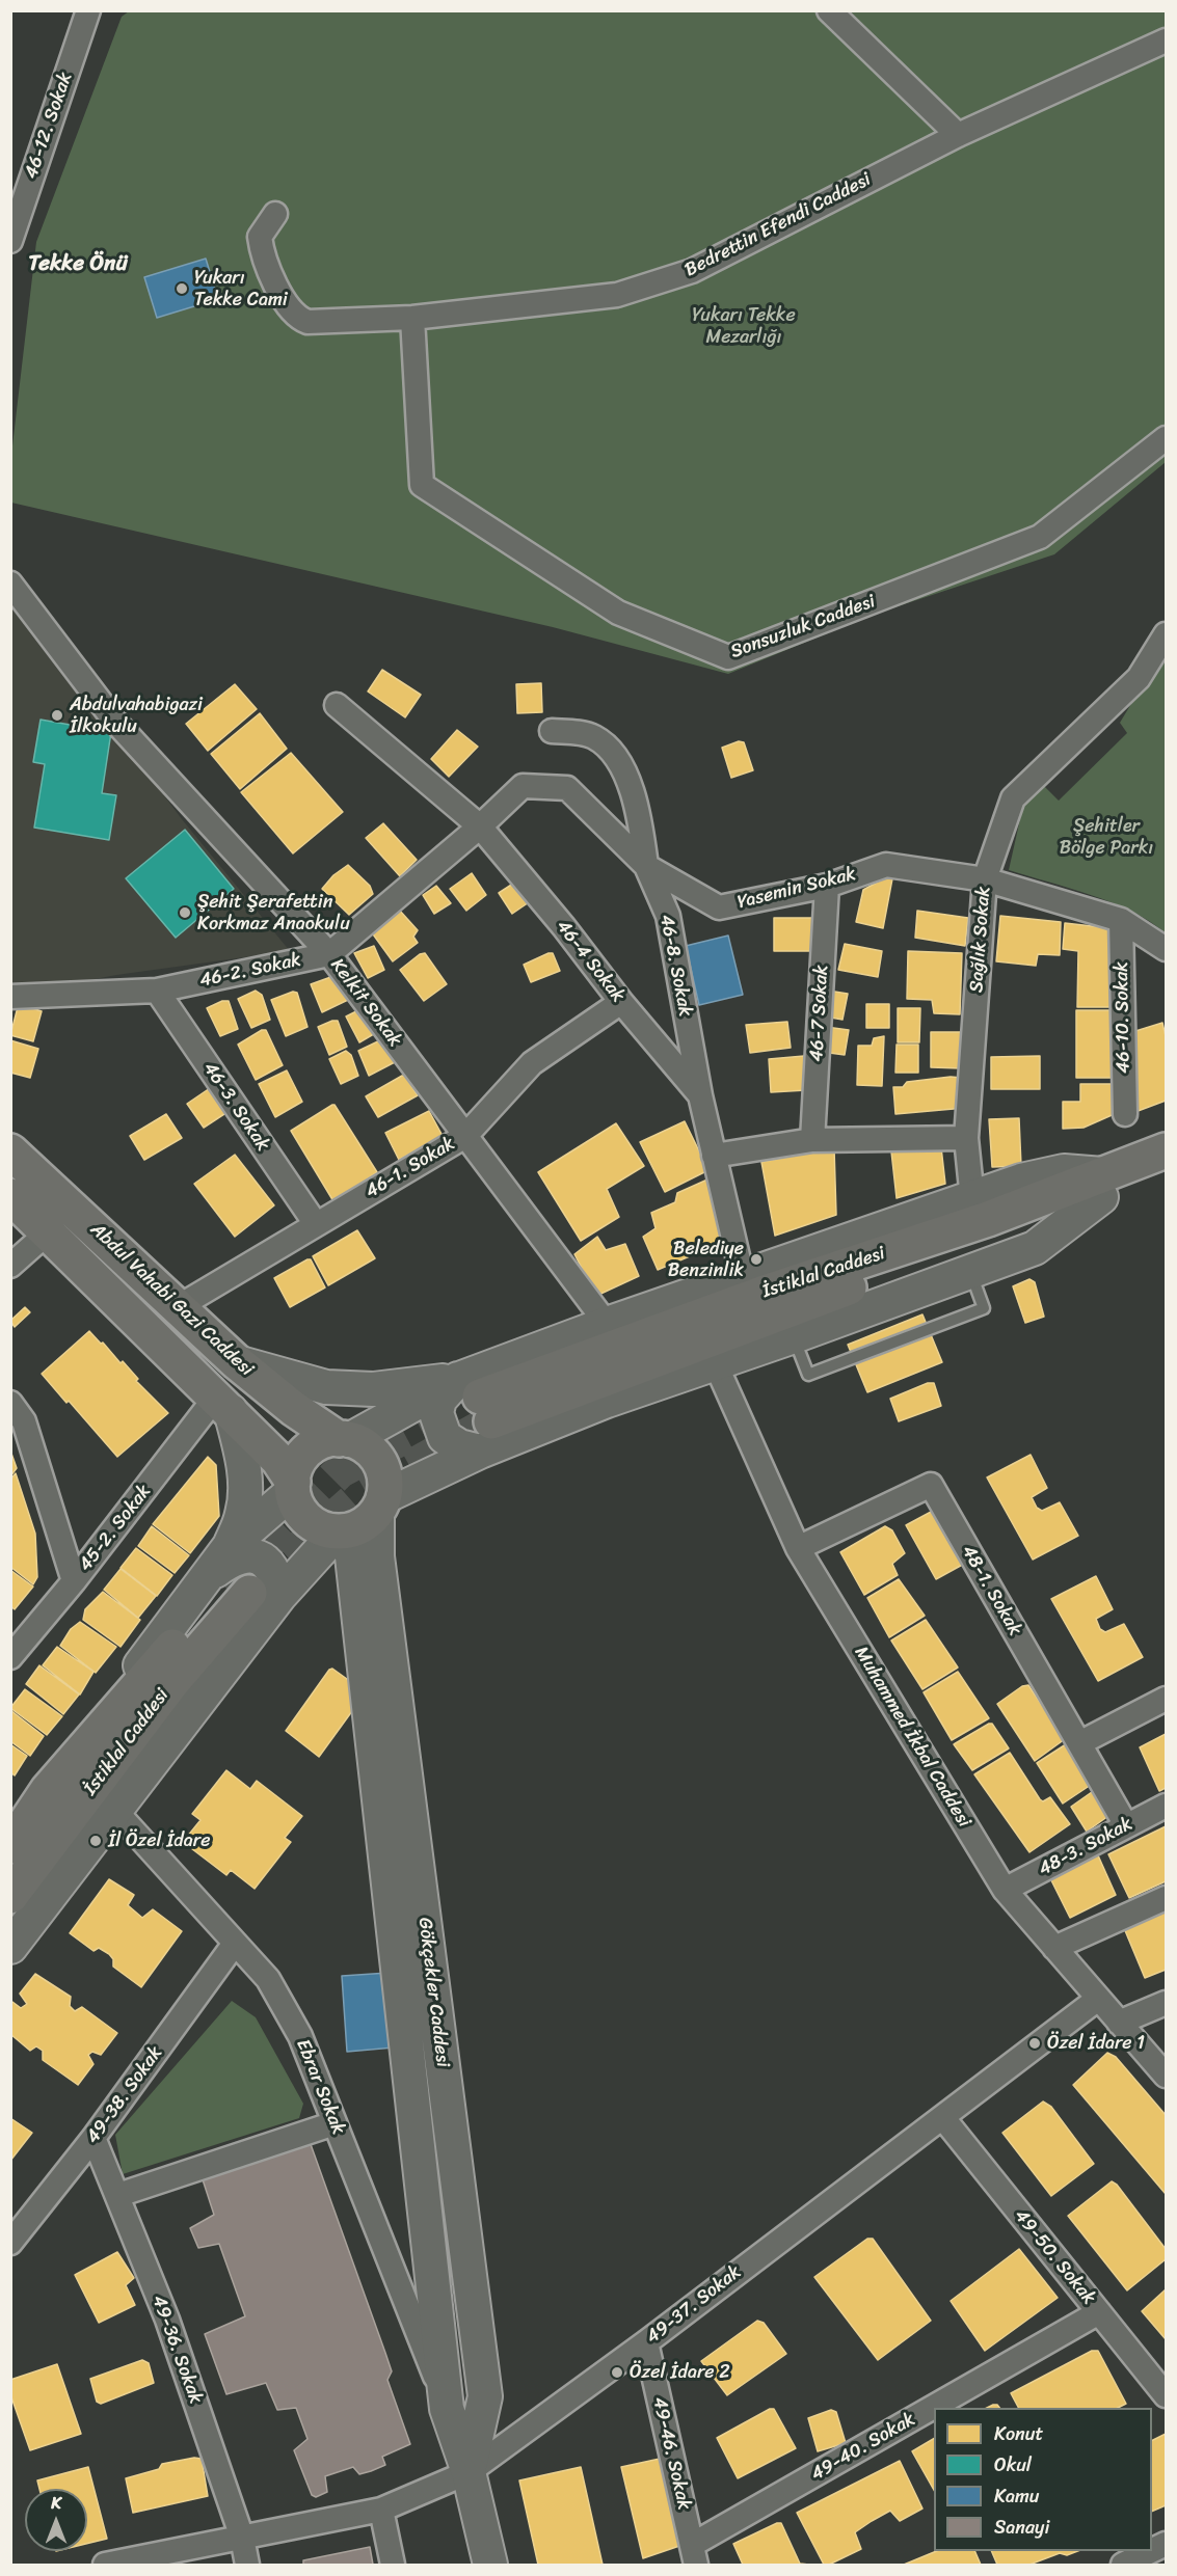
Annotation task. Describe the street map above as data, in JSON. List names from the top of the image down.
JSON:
{
  "streets": {
    "main road": ["İstiklal Caddesi", "Abdul Vahabi Gazi Caddesi"],
    "street": [
      "46-12. Sokak",
      "Bedrettin Efendi Caddesi",
      "Sonsuzluk Caddesi",
      "Yasemin Sokak",
      "Sağlık Sokak",
      "46-4 Sokak",
      "46-8. Sokak",
      "46-2. Sokak",
      "Kelkit Sokak",
      "46-7 Sokak",
      "46-10. Sokak",
      "46-3. Sokak",
      "46-1. Sokak",
      "45-2. Sokak",
      "48-1. Sokak",
      "Muhammed İkbal Caddesi",
      "48-3. Sokak",
      "Gökçekler Caddesi",
      "Ebrar Sokak",
      "49-38. Sokak",
      "49-50. Sokak",
      "49-37. Sokak",
      "49-36. Sokak",
      "49-40. Sokak",
      "49-46. Sokak"
    ]
  },
  "crossings": [
    ["Bedrettin Efendi Caddesi", "Sonsuzluk Caddesi"],
    ["Yasemin Sokak", "Sağlık Sokak"],
    ["Yasemin Sokak", "46-8. Sokak"],
    ["Yasemin Sokak", "46-7 Sokak"],
    ["Yasemin Sokak", "46-10. Sokak"],
    ["46-4 Sokak", "46-8. Sokak"],
    ["46-4 Sokak", "46-2. Sokak"],
    ["46-4 Sokak", "46-1. Sokak"],
    ["46-8. Sokak", "46-2. Sokak"],
    ["46-2. Sokak", "Kelkit Sokak"],
    ["46-2. Sokak", "46-3. Sokak"],
    ["Kelkit Sokak", "46-1. Sokak"],
    ["46-3. Sokak", "46-1. Sokak"],
    ["46-1. Sokak", "Abdul Vahabi Gazi Caddesi"],
    ["Abdul Vahabi Gazi Caddesi", "45-2. Sokak"],
    ["Abdul Vahabi Gazi Caddesi", "Gökçekler Caddesi"],
    ["48-1. Sokak", "Muhammed İkbal Caddesi"],
    ["48-1. Sokak", "48-3. Sokak"],
    ["Muhammed İkbal Caddesi", "48-3. Sokak"],
    ["Muhammed İkbal Caddesi", "49-37. Sokak"],
    ["Gökçekler Caddesi", "Ebrar Sokak"],
    ["Gökçekler Caddesi", "49-37. Sokak"],
    ["Ebrar Sokak", "49-38. Sokak"],
    ["49-38. Sokak", "49-36. Sokak"],
    ["49-50. Sokak", "49-37. Sokak"],
    ["49-50. Sokak", "49-40. Sokak"],
    ["49-37. Sokak", "49-36. Sokak"],
    ["49-37. Sokak", "49-46. Sokak"],
    ["49-40. Sokak", "49-46. Sokak"]
  ],
  "districts": ["Tekke Önü"],
  "parks": ["Yukarı Tekke Mezarlığı", "Şehitler Bölge Parkı"],
  "places": [
    "Yukarı Tekke Cami",
    "Abdulvahabigazi İlkokulu",
    "Şehit Şerafettin Korkmaz Anaokulu",
    "Belediye Benzinlik",
    "İl Özel İdare",
    "Özel İdare 1",
    "Özel İdare 2"
  ],
  "legend": [
    "Konut",
    "Okul",
    "Kamu",
    "Sanayi"
  ],
  "north": "top"
}
